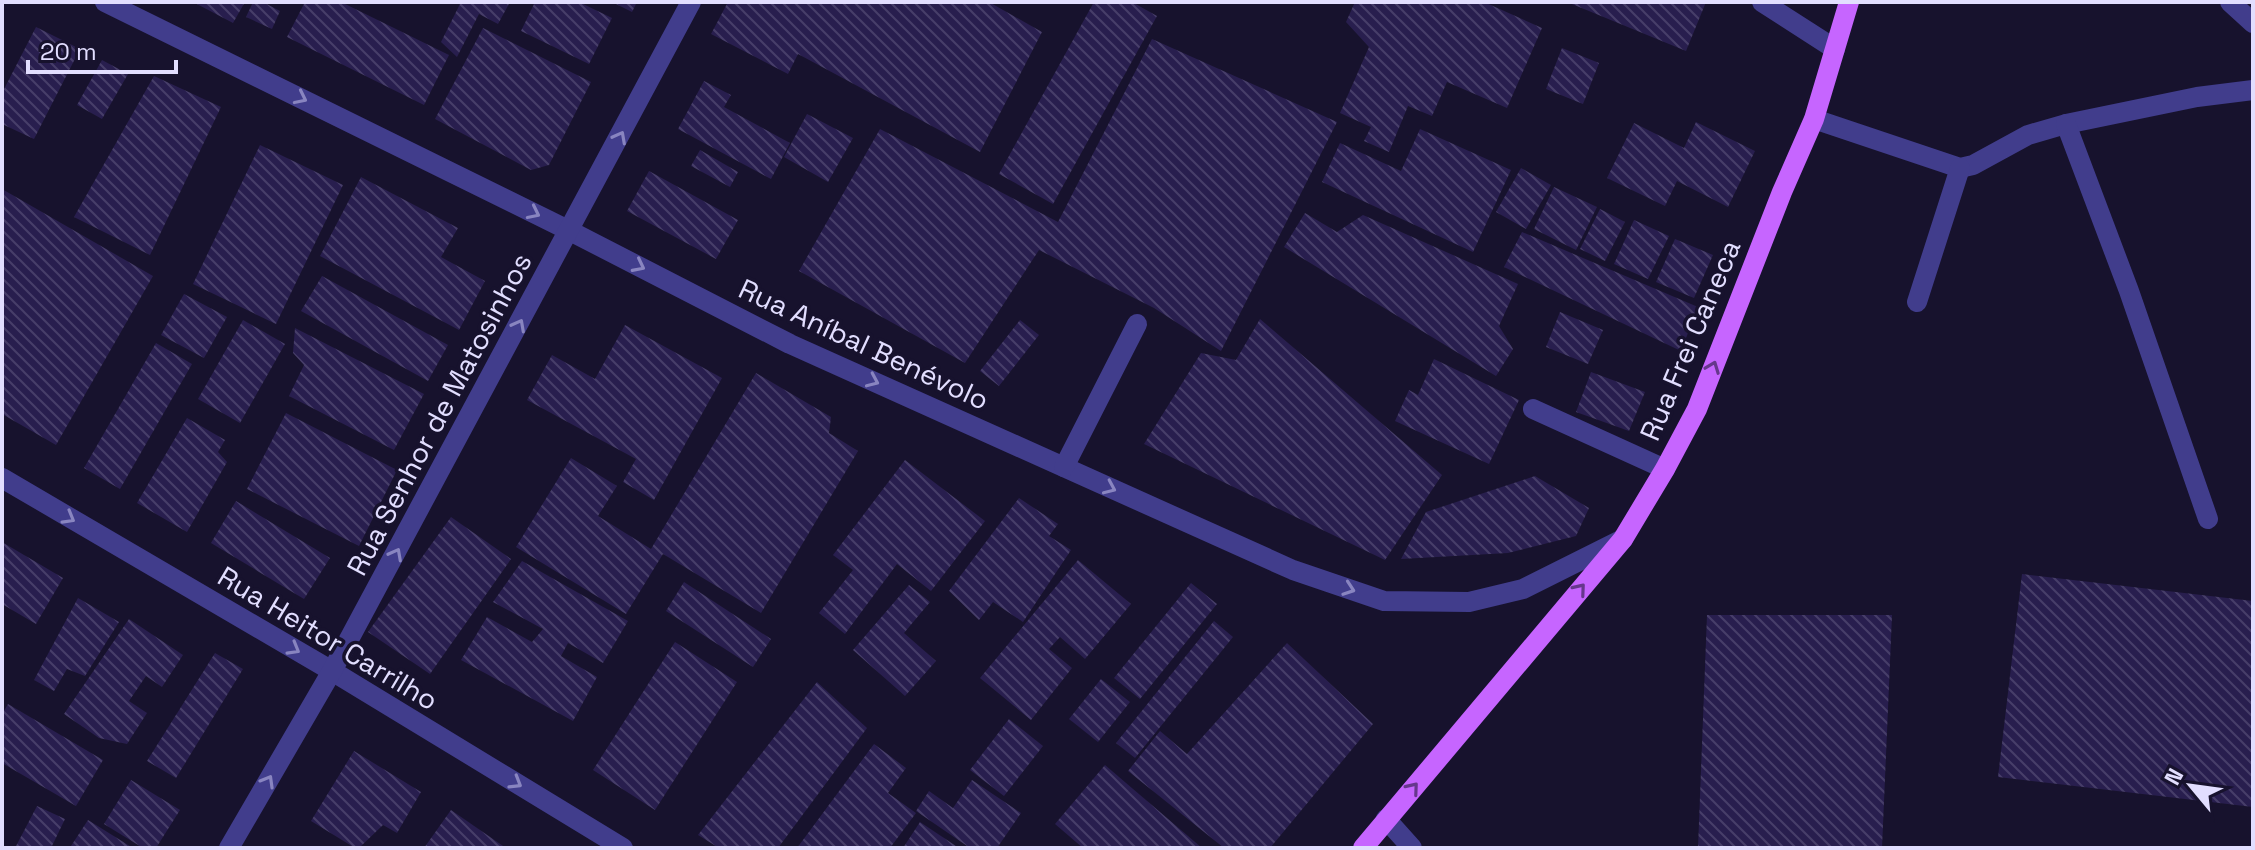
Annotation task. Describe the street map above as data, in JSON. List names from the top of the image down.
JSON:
{
  "streets": {
    "main road": ["Rua Frei Caneca"],
    "street": ["Rua Aníbal Benévolo", "Rua Senhor de Matosinhos", "Rua Heitor Carrilho"]
  },
  "crossings": [
    ["Rua Frei Caneca", "Rua Aníbal Benévolo"],
    ["Rua Aníbal Benévolo", "Rua Senhor de Matosinhos"],
    ["Rua Senhor de Matosinhos", "Rua Heitor Carrilho"]
  ],
  "one_way": [
    "Rua Frei Caneca",
    "Rua Aníbal Benévolo",
    "Rua Senhor de Matosinhos",
    "Rua Heitor Carrilho"
  ],
  "scale_bar": "20 m",
  "north": "top left"
}
